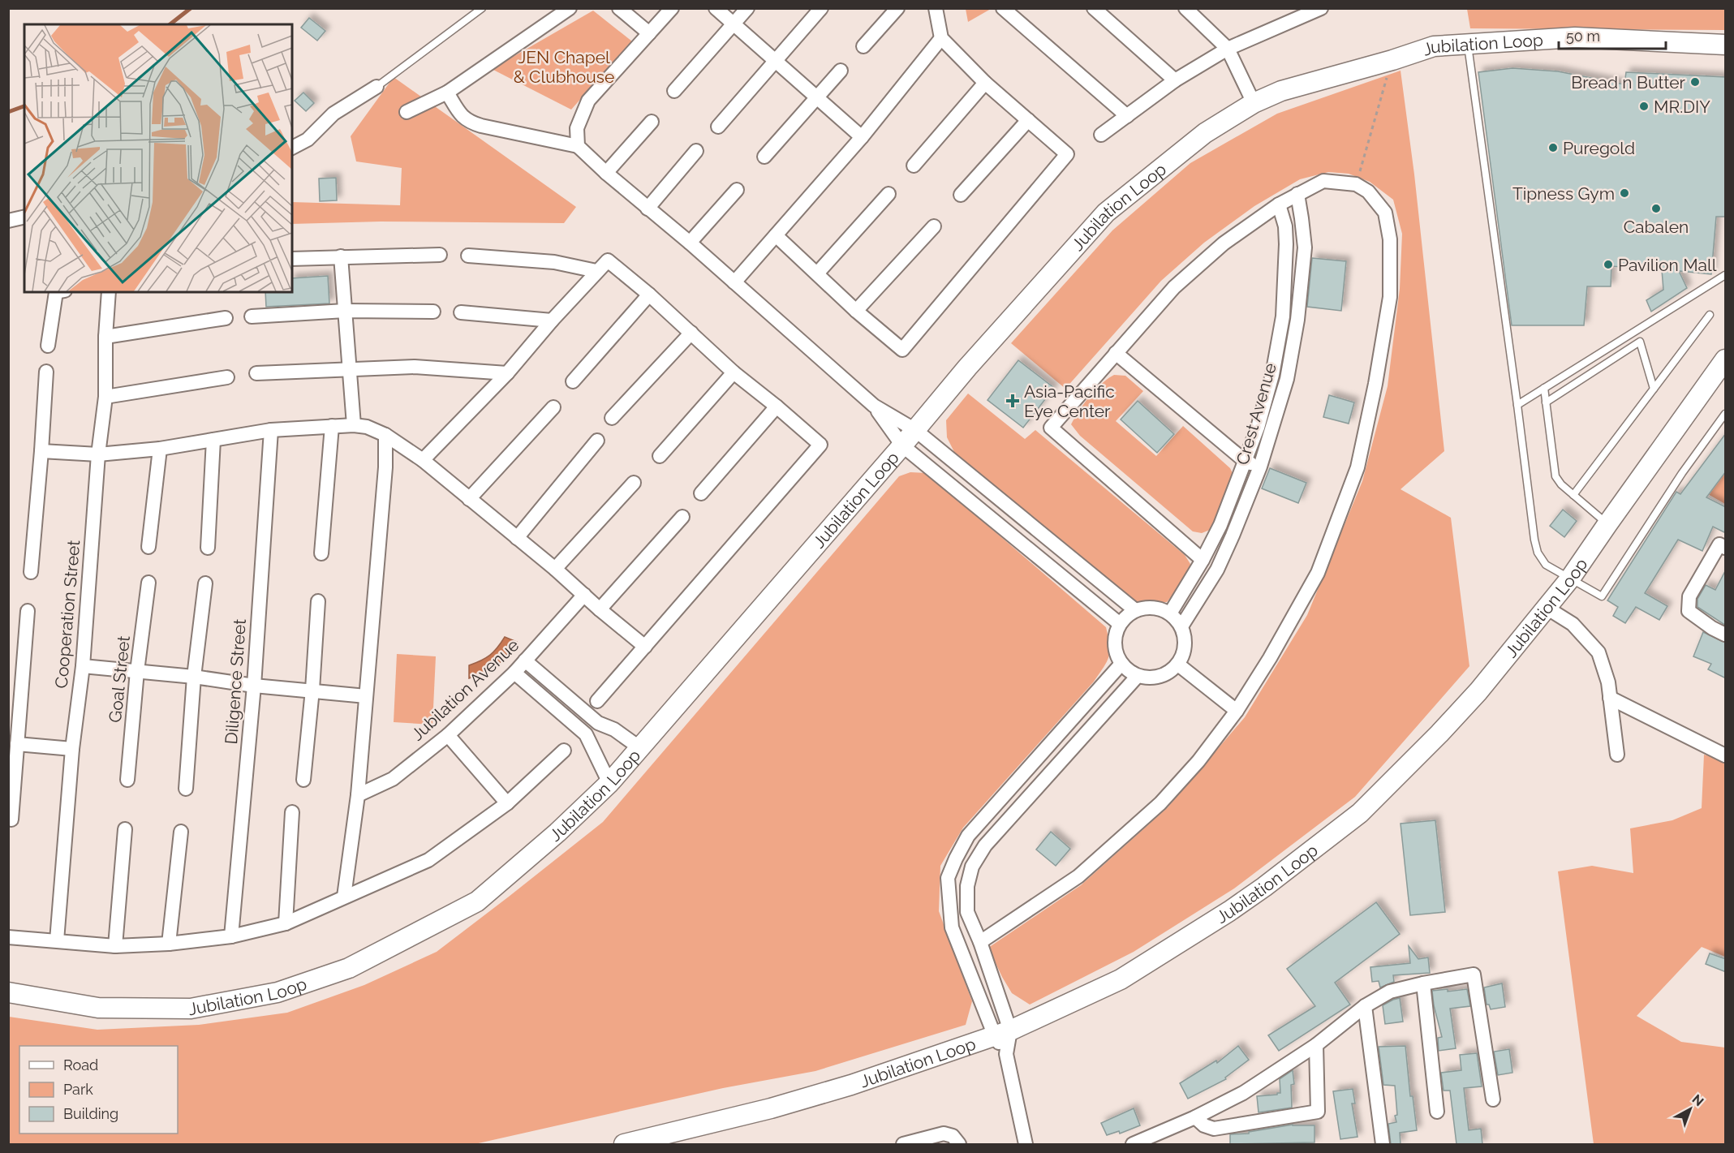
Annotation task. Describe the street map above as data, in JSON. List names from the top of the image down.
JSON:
{
  "streets": {
    "main road": ["Jubilation Loop"],
    "street": [
      "Crest Avenue",
      "Cooperation Street",
      "Goal Street",
      "Diligence Street",
      "Jubilation Avenue"
    ]
  },
  "parks": ["JEN Chapel & Clubhouse"],
  "places": {
    "other": [
      "Bread n Butter",
      "MR.DIY",
      "Puregold",
      "Tipness Gym",
      "Cabalen",
      "Pavilion Mall"
    ],
    "health": ["Asia-Pacific Eye Center"]
  },
  "legend": ["Road", "Park", "Building"],
  "scale_bar": "50 m",
  "north": "top right"
}
